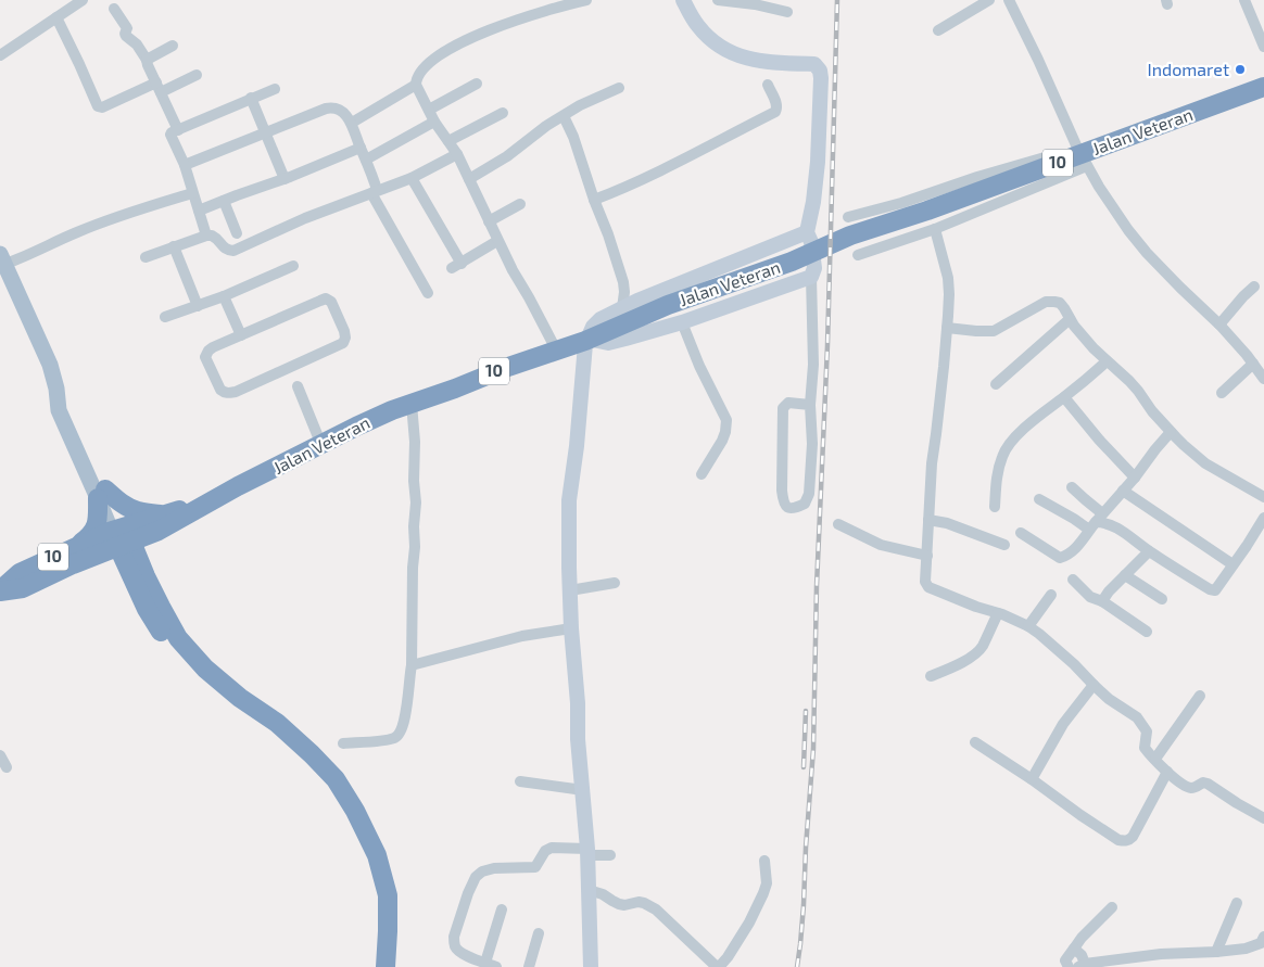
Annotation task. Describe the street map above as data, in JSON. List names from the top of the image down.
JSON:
{
  "streets": {
    "highway": ["Jalan Veteran", "10"]
  },
  "crossings": [
    ["Jalan Veteran", "10"]
  ],
  "places": ["Indomaret"]
}
